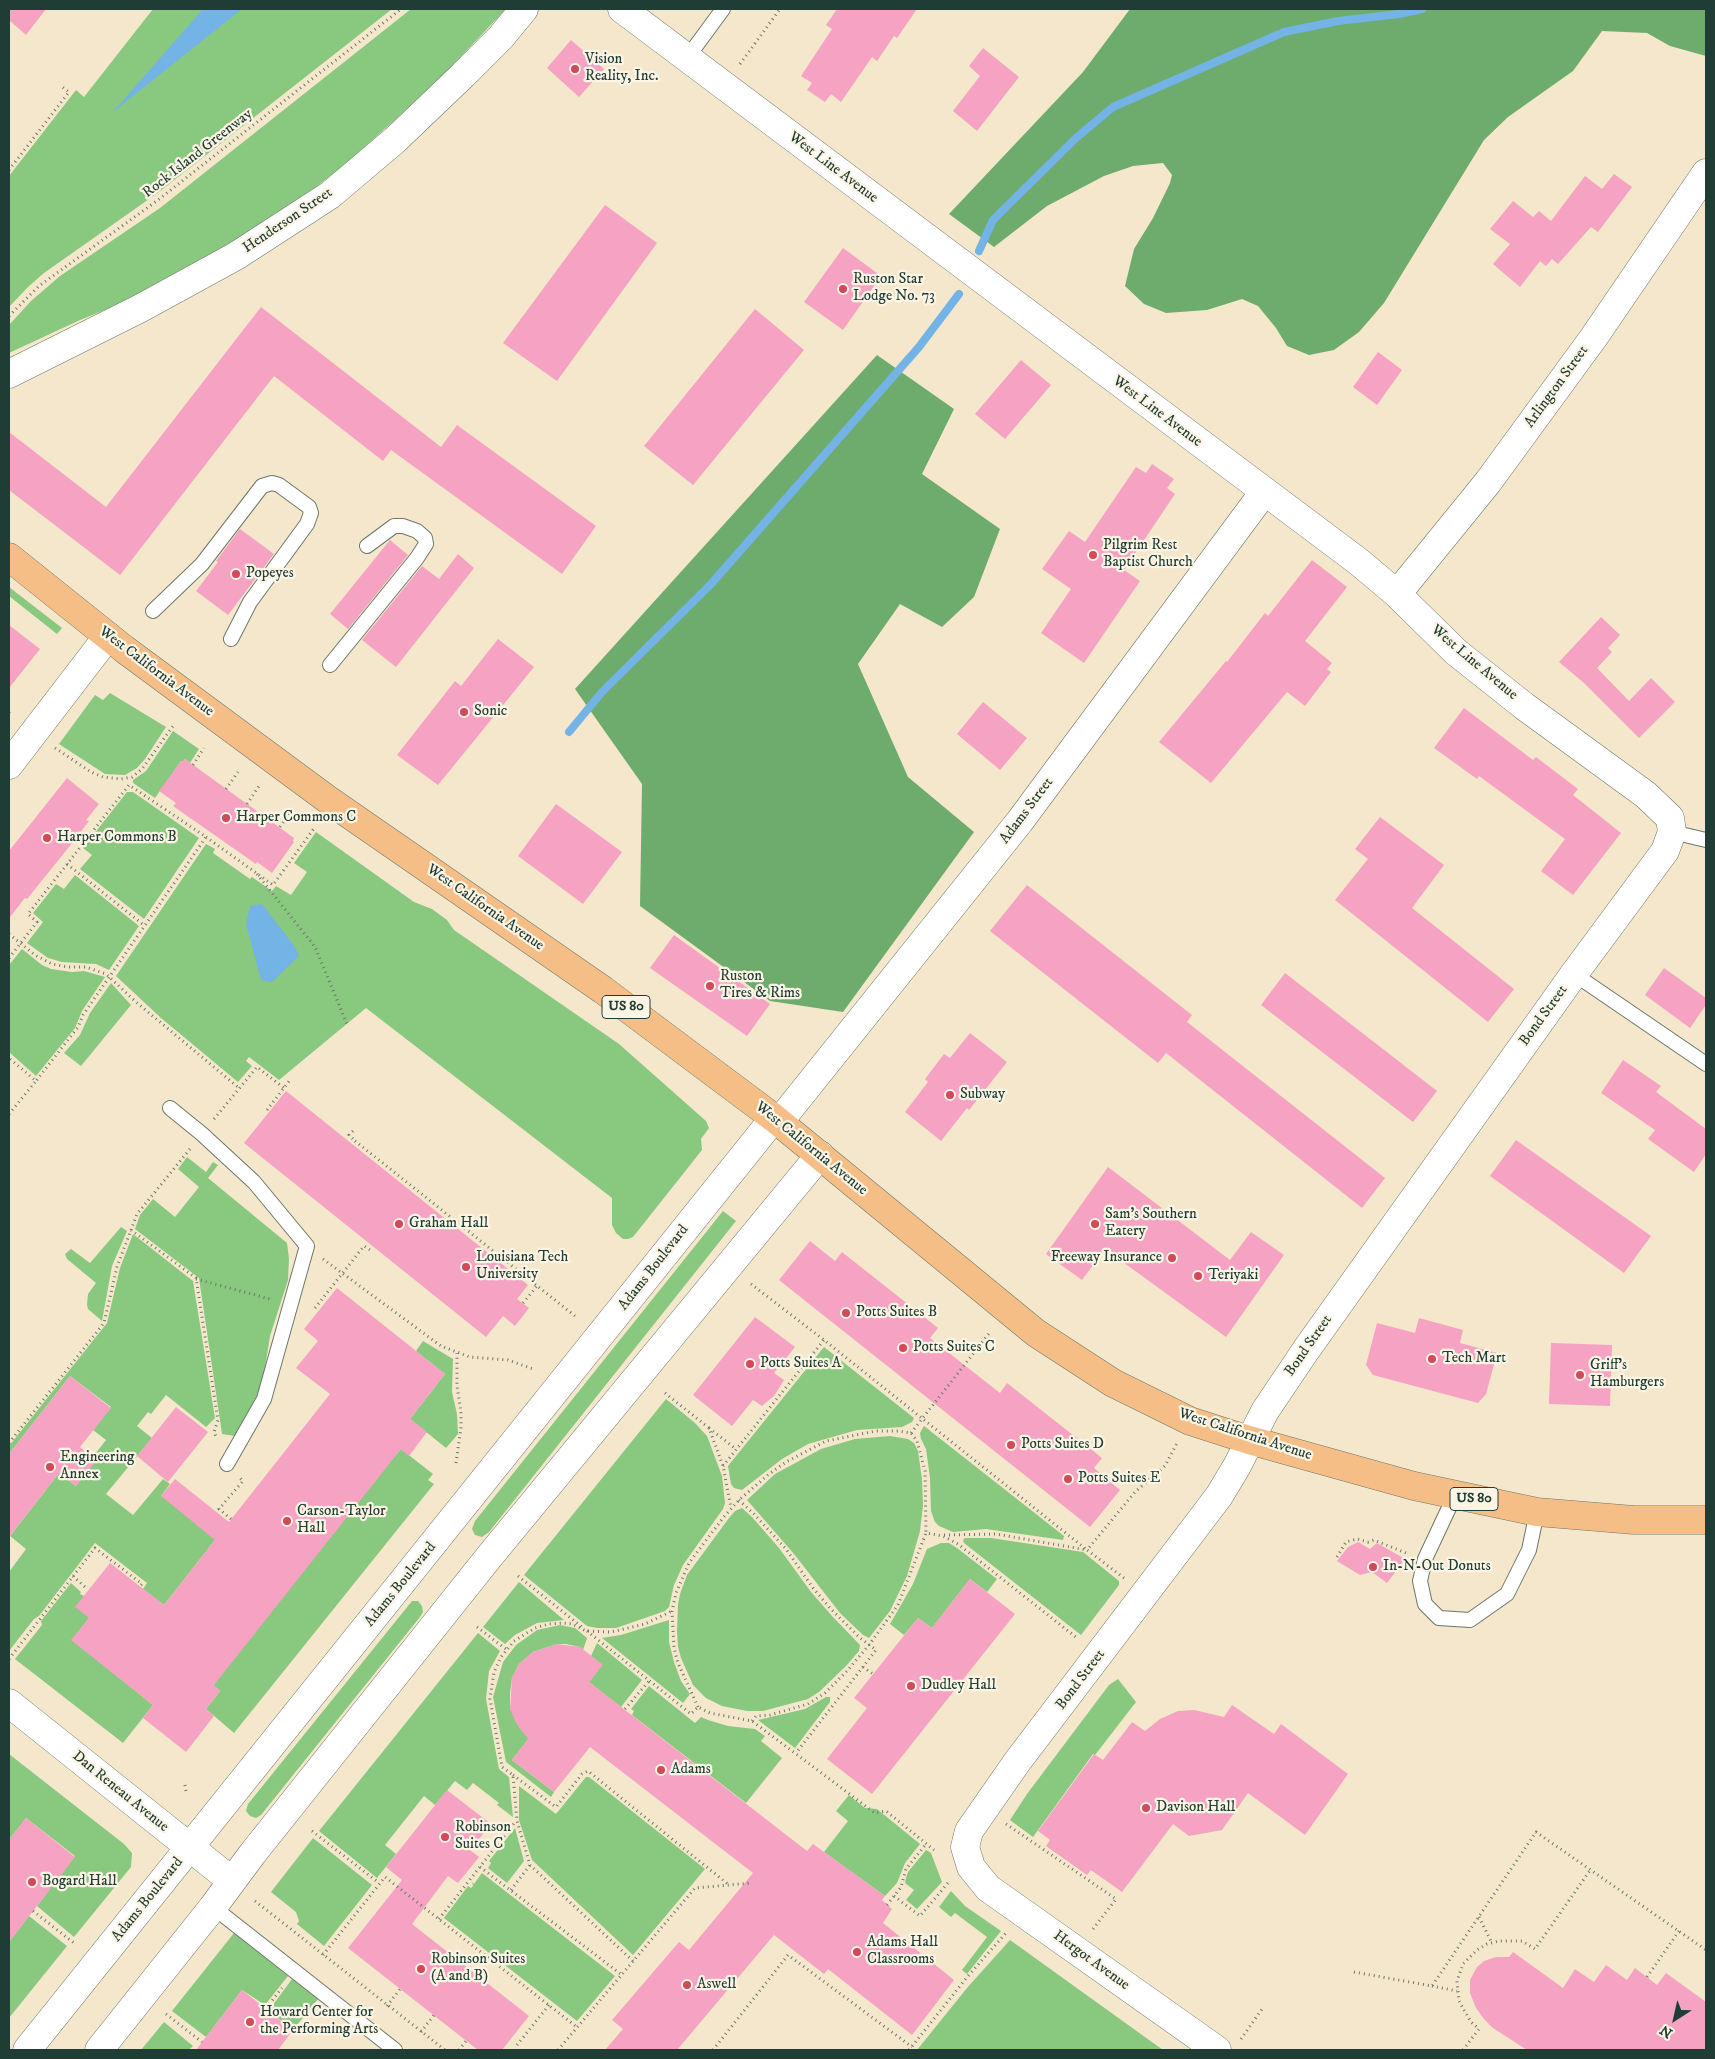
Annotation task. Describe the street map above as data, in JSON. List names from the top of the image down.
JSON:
{
  "streets": {
    "main road": ["West California Avenue", "US 80"],
    "street": [
      "West Line Avenue",
      "Henderson Street",
      "Arlington Street",
      "Adams Street",
      "Bond Street",
      "Adams Boulevard",
      "Dan Reneau Avenue",
      "Hergot Avenue"
    ],
    "path": ["Rock Island Greenway"]
  },
  "crossings": [
    ["West Line Avenue", "Arlington Street"],
    ["West Line Avenue", "Adams Street"],
    ["West Line Avenue", "Bond Street"],
    ["West California Avenue", "Adams Street"],
    ["West California Avenue", "Bond Street"],
    ["West California Avenue", "Adams Boulevard"],
    ["Adams Street", "Adams Boulevard"],
    ["Bond Street", "Hergot Avenue"],
    ["Adams Boulevard", "Dan Reneau Avenue"]
  ],
  "places": [
    "Vision Reality, Inc.",
    "Ruston Star Lodge No. 73",
    "Pilgrim Rest Baptist Church",
    "Popeyes",
    "Sonic",
    "Harper Commons C",
    "Harper Commons B",
    "Ruston Tires & Rims",
    "Subway",
    "Graham Hall",
    "Sam's Southern Eatery",
    "Freeway Insurance",
    "Louisiana Tech University",
    "Teriyaki",
    "Potts Suites B",
    "Potts Suites C",
    "Tech Mart",
    "Potts Suites A",
    "Griff's Hamburgers",
    "Potts Suites D",
    "Engineering Annex",
    "Potts Suites E",
    "Carson-Taylor Hall",
    "In-N-Out Donuts",
    "Dudley Hall",
    "Adams",
    "Davison Hall",
    "Robinson Suites C",
    "Bogard Hall",
    "Adams Hall Classrooms",
    "Robinson Suites (A and B)",
    "Aswell",
    "Howard Center for the Performing Arts"
  ],
  "north": "bottom left"
}
